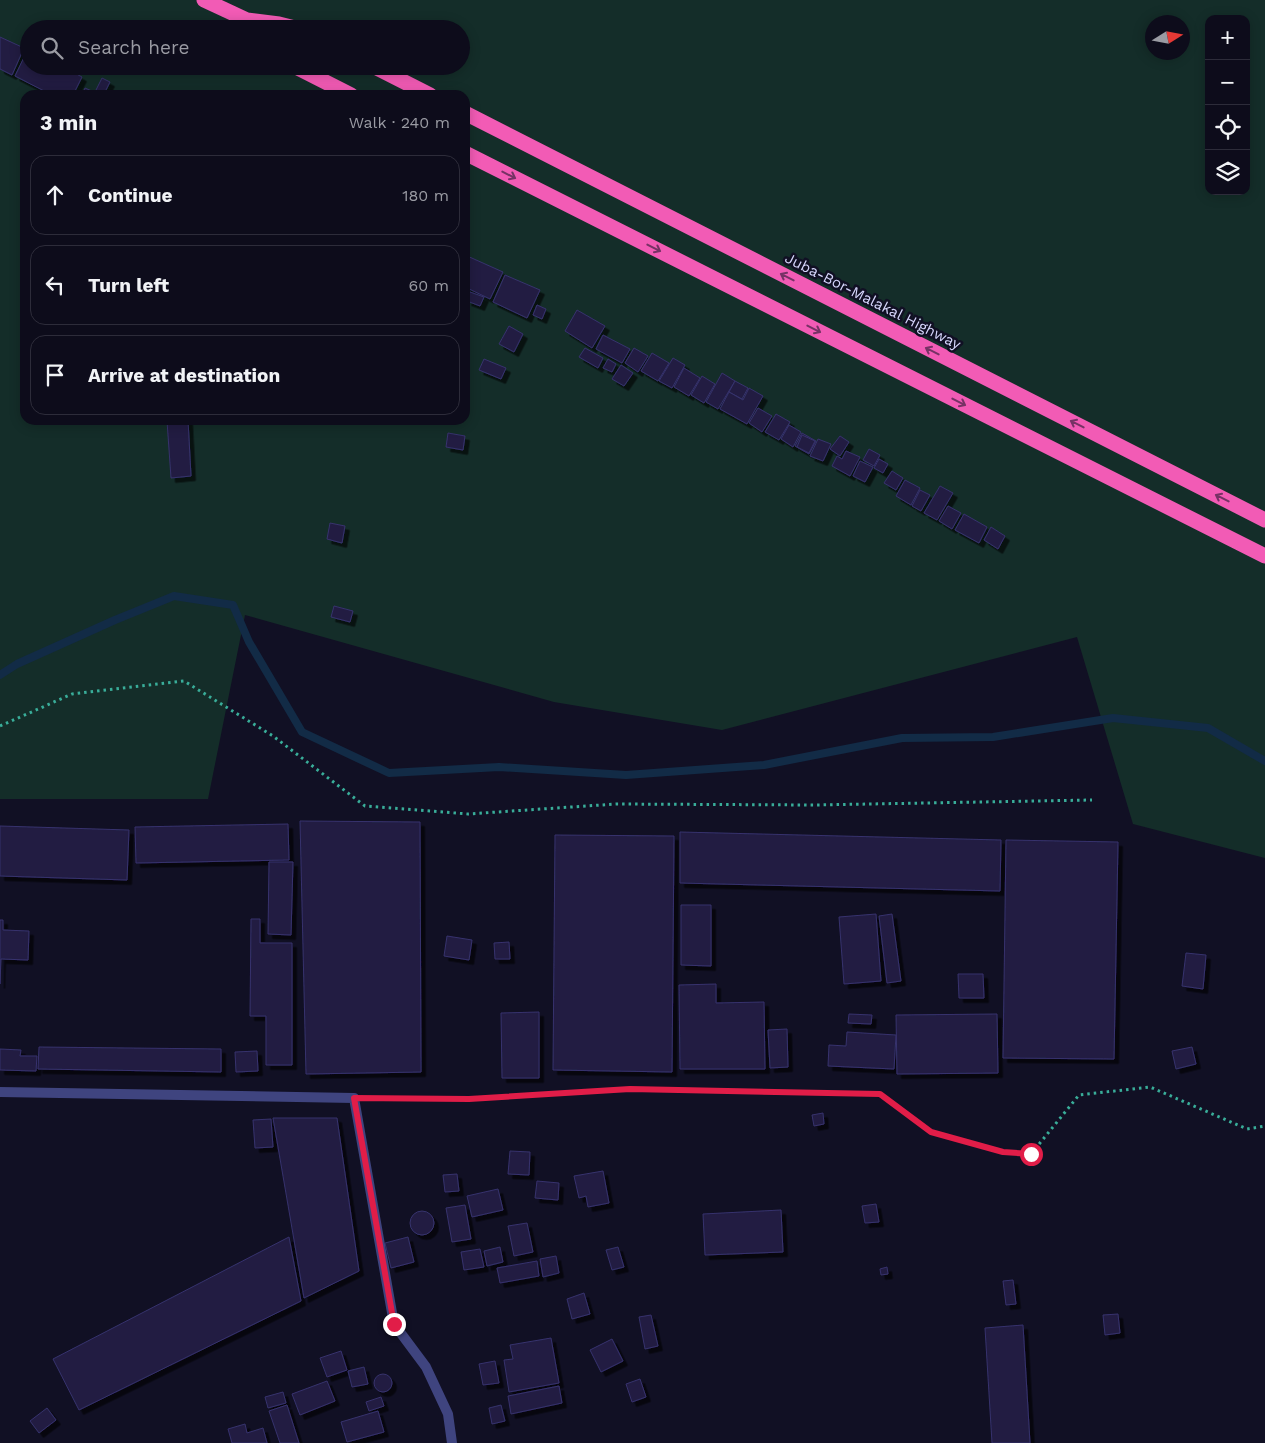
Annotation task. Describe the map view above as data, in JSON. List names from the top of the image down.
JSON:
{
  "streets": {
    "highway": ["Juba-Bor-Malakal Highway"]
  },
  "north": "right",
  "page": {
    "map_buttons": ["+", "−"],
    "search": "Search here",
    "heading": ["3 min", "Walk · 240 m"],
    "list": [
      ["Continue", "180 m"],
      ["Turn left", "60 m"],
      "Arrive at destination"
    ]
  }
}
